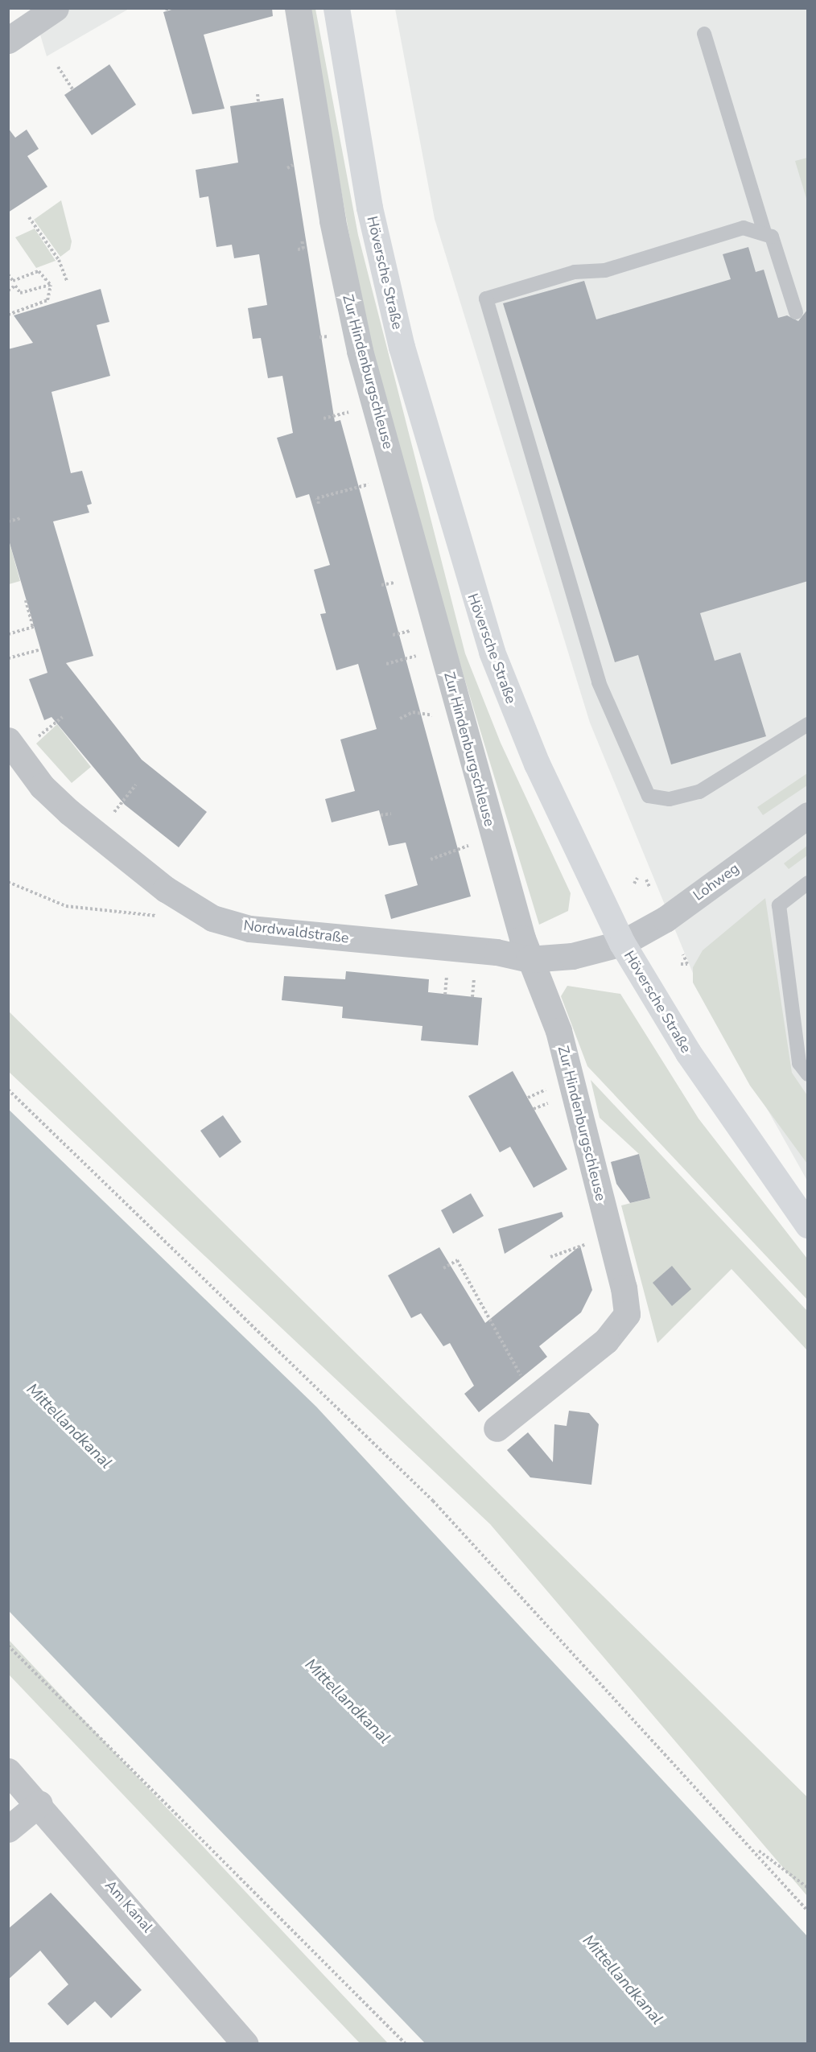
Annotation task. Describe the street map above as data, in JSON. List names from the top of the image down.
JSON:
{
  "streets": {
    "main road": ["Höversche Straße"],
    "street": [
      "Zur Hindenburgschleuse",
      "Lohweg",
      "Nordwaldstraße",
      "Am Kanal"
    ]
  },
  "crossings": [
    ["Höversche Straße", "Lohweg"],
    ["Höversche Straße", "Nordwaldstraße"],
    ["Zur Hindenburgschleuse", "Nordwaldstraße"],
    ["Lohweg", "Nordwaldstraße"]
  ],
  "water": ["Mittellandkanal"]
}
